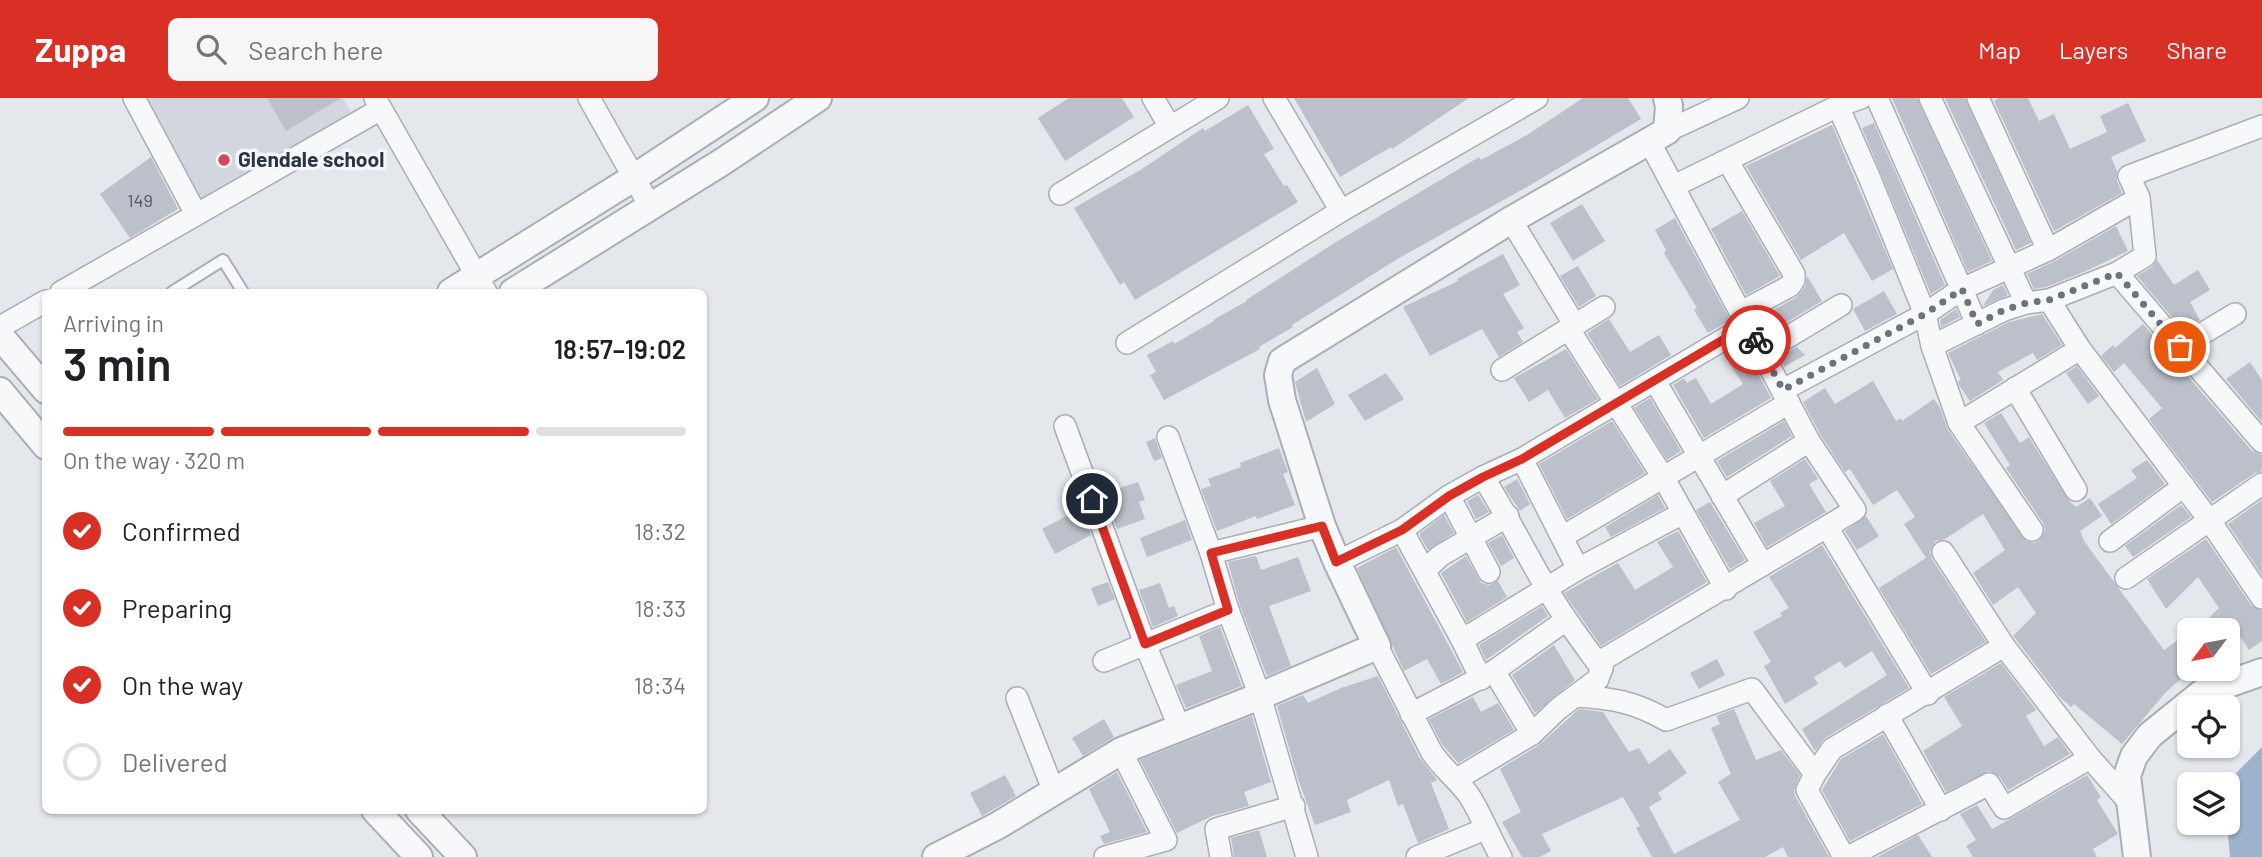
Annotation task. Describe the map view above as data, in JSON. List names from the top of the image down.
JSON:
{
  "places": ["Glendale school"],
  "house_numbers": ["149"],
  "north": "bottom left",
  "page": {
    "header": "Zuppa",
    "search": "Search here",
    "nav": ["Map", "Layers", "Share"],
    "heading": ["3 min", "Arriving in", "18:57–19:02"],
    "bar": "On the way · 320 m",
    "list": [
      ["Confirmed", "18:32"],
      ["Preparing", "18:33"],
      ["On the way", "18:34"],
      "Delivered"
    ]
  }
}
